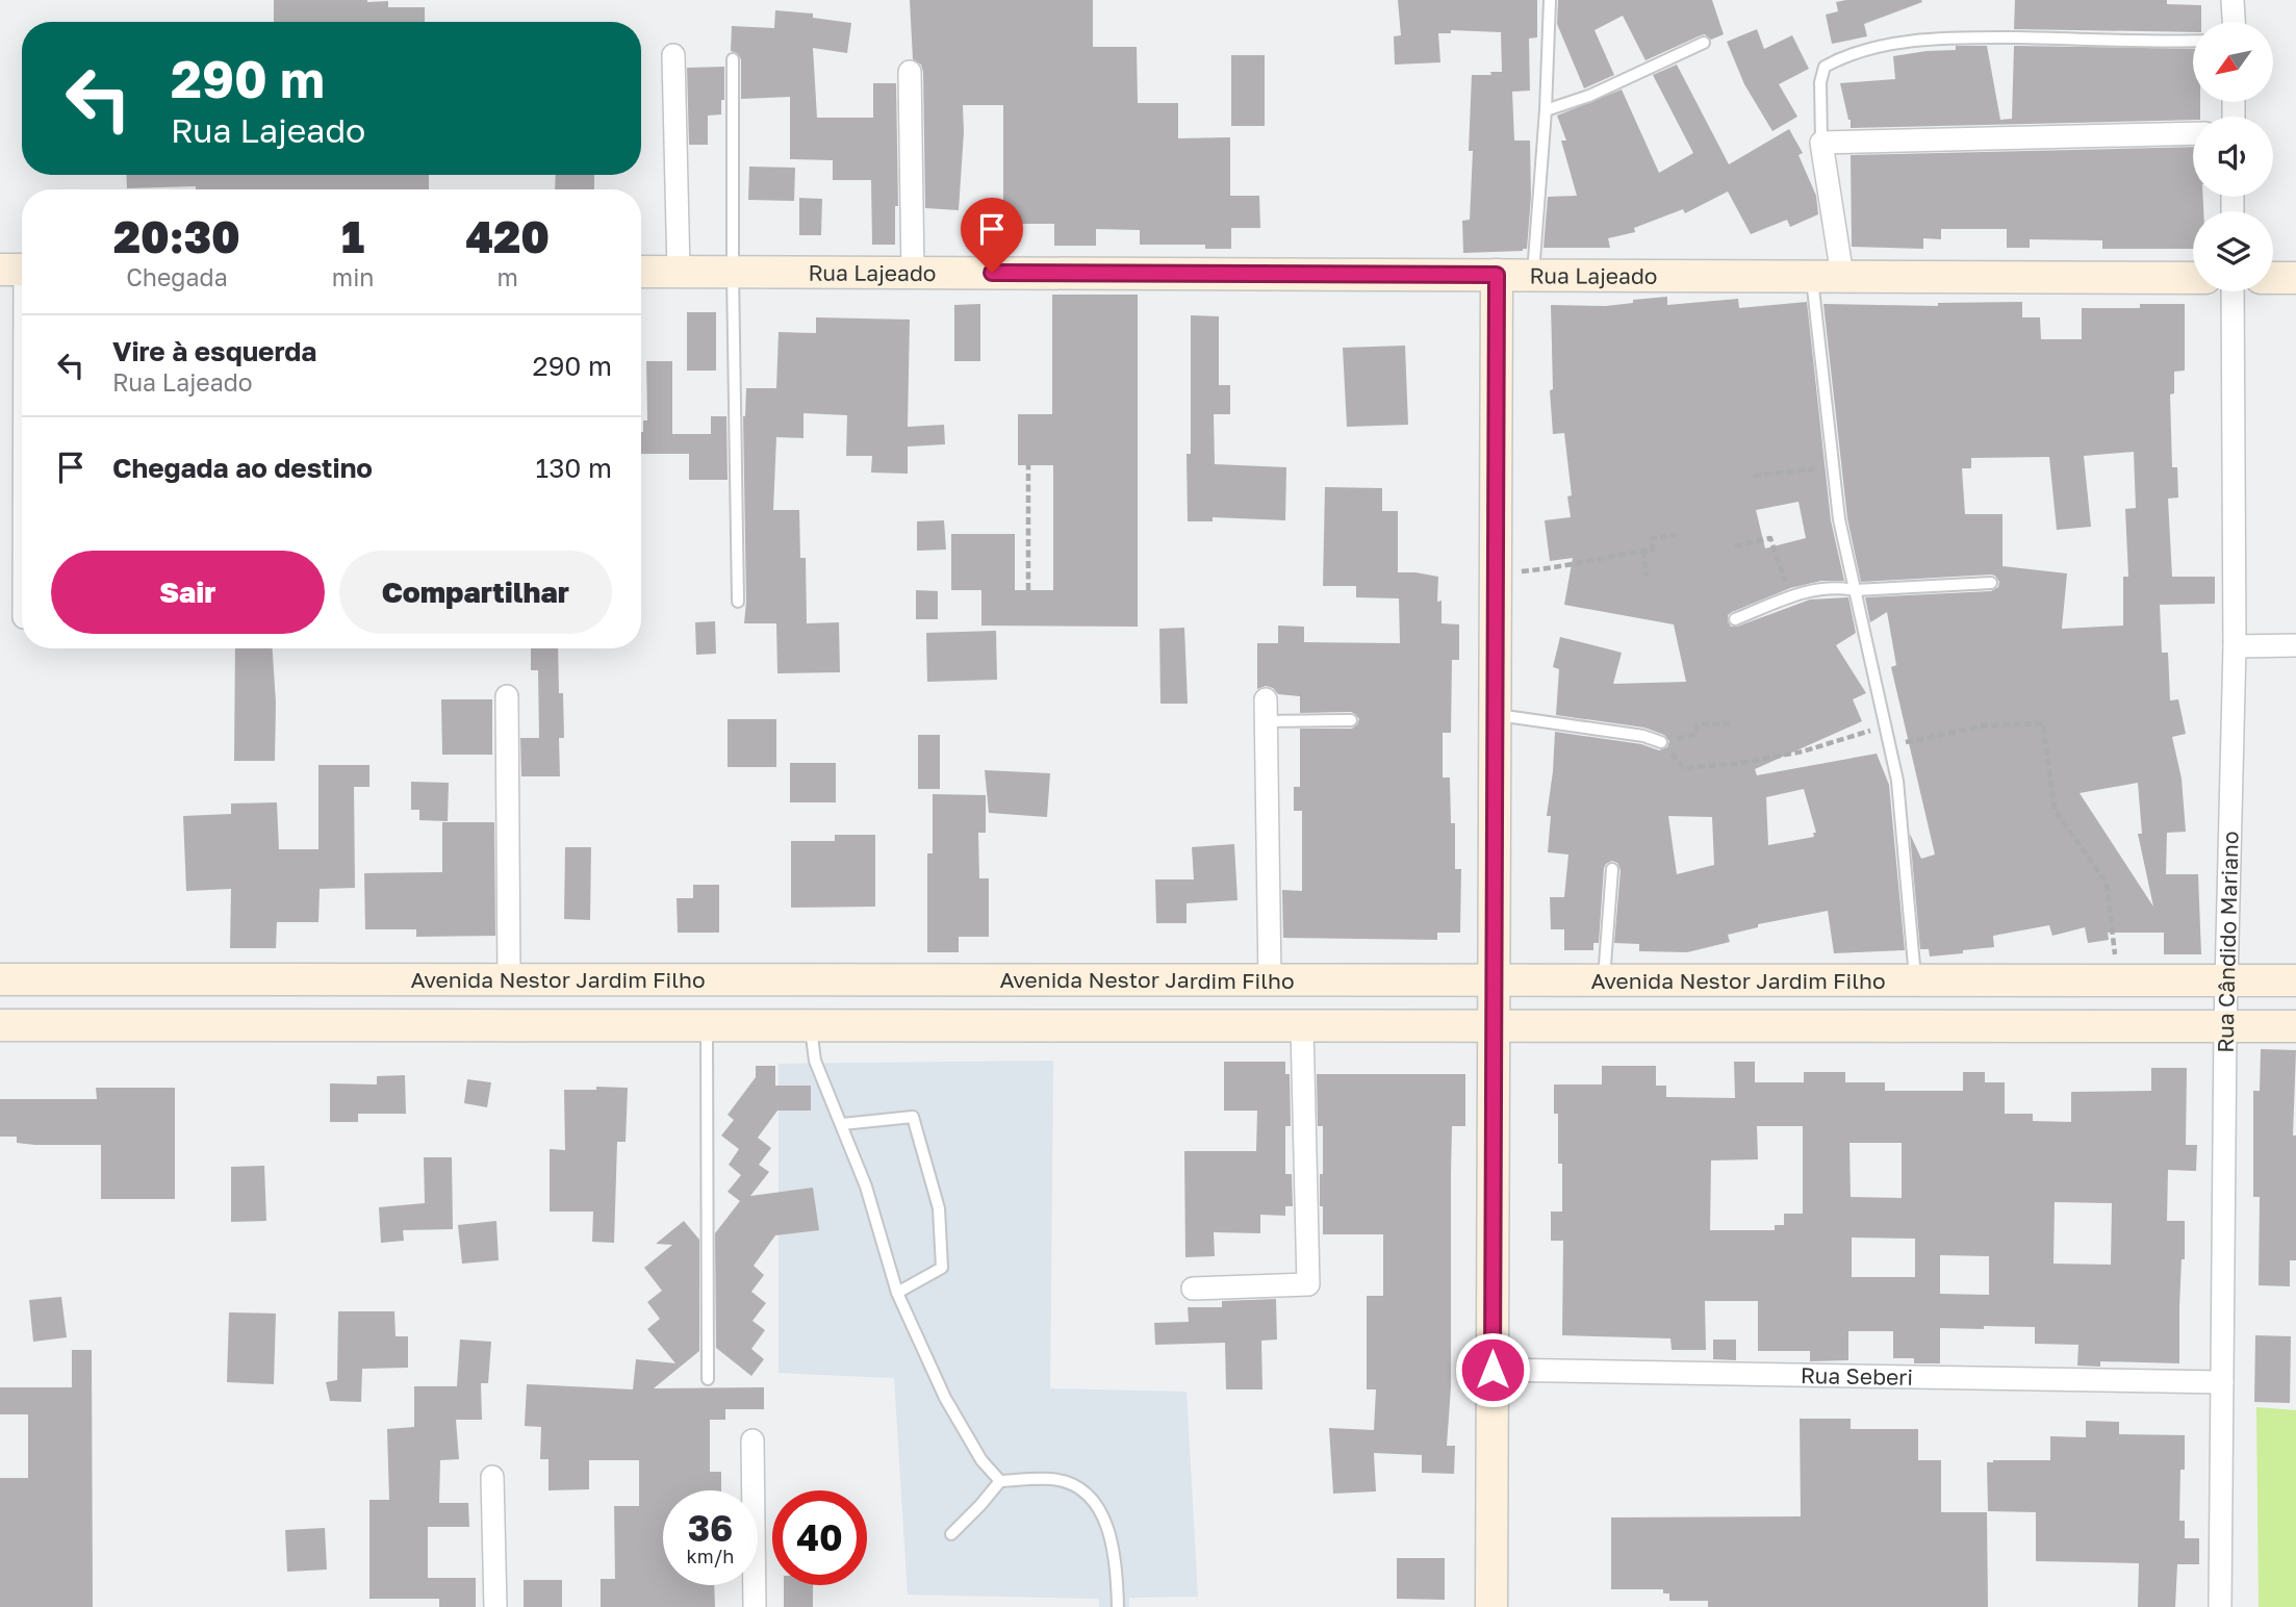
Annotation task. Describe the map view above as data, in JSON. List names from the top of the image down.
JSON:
{
  "streets": {
    "main road": ["Rua Lajeado", "Avenida Nestor Jardim Filho"],
    "street": ["Rua Cândido Mariano", "Rua Seberi"]
  },
  "crossings": [
    ["Rua Cândido Mariano", "Avenida Nestor Jardim Filho"],
    ["Rua Cândido Mariano", "Rua Seberi"]
  ],
  "north": "bottom left",
  "page": {
    "turn": ["290 m", "Rua Lajeado"],
    "eta": [
      "20:30",
      "Chegada",
      "1",
      "min",
      "420",
      "m"
    ],
    "list": [
      {
        "name": "Vire à esquerda",
        "note": "Rua Lajeado",
        "value": "290 m"
      },
      {
        "name": "Chegada ao destino",
        "value": "130 m"
      }
    ],
    "buttons": ["Sair", "Compartilhar"],
    "speed": "36 km/h",
    "limit": "40"
  }
}
